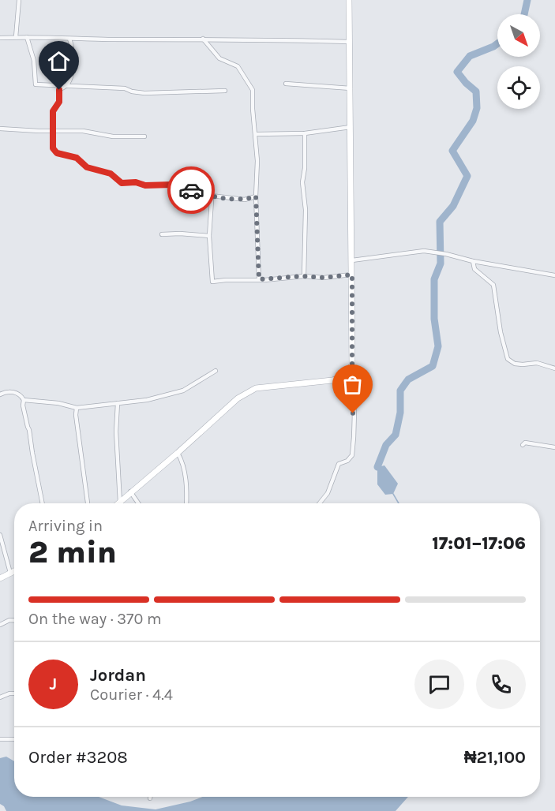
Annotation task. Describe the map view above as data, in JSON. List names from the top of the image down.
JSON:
{
  "north": "bottom right",
  "page": {
    "heading": ["2 min", "Arriving in", "17:01–17:06"],
    "panel": [
      "Jordan",
      "Courier · 4.4",
      "Order #3208",
      "₦21,100"
    ],
    "bar": "On the way · 370 m",
    "round": "J"
  }
}
